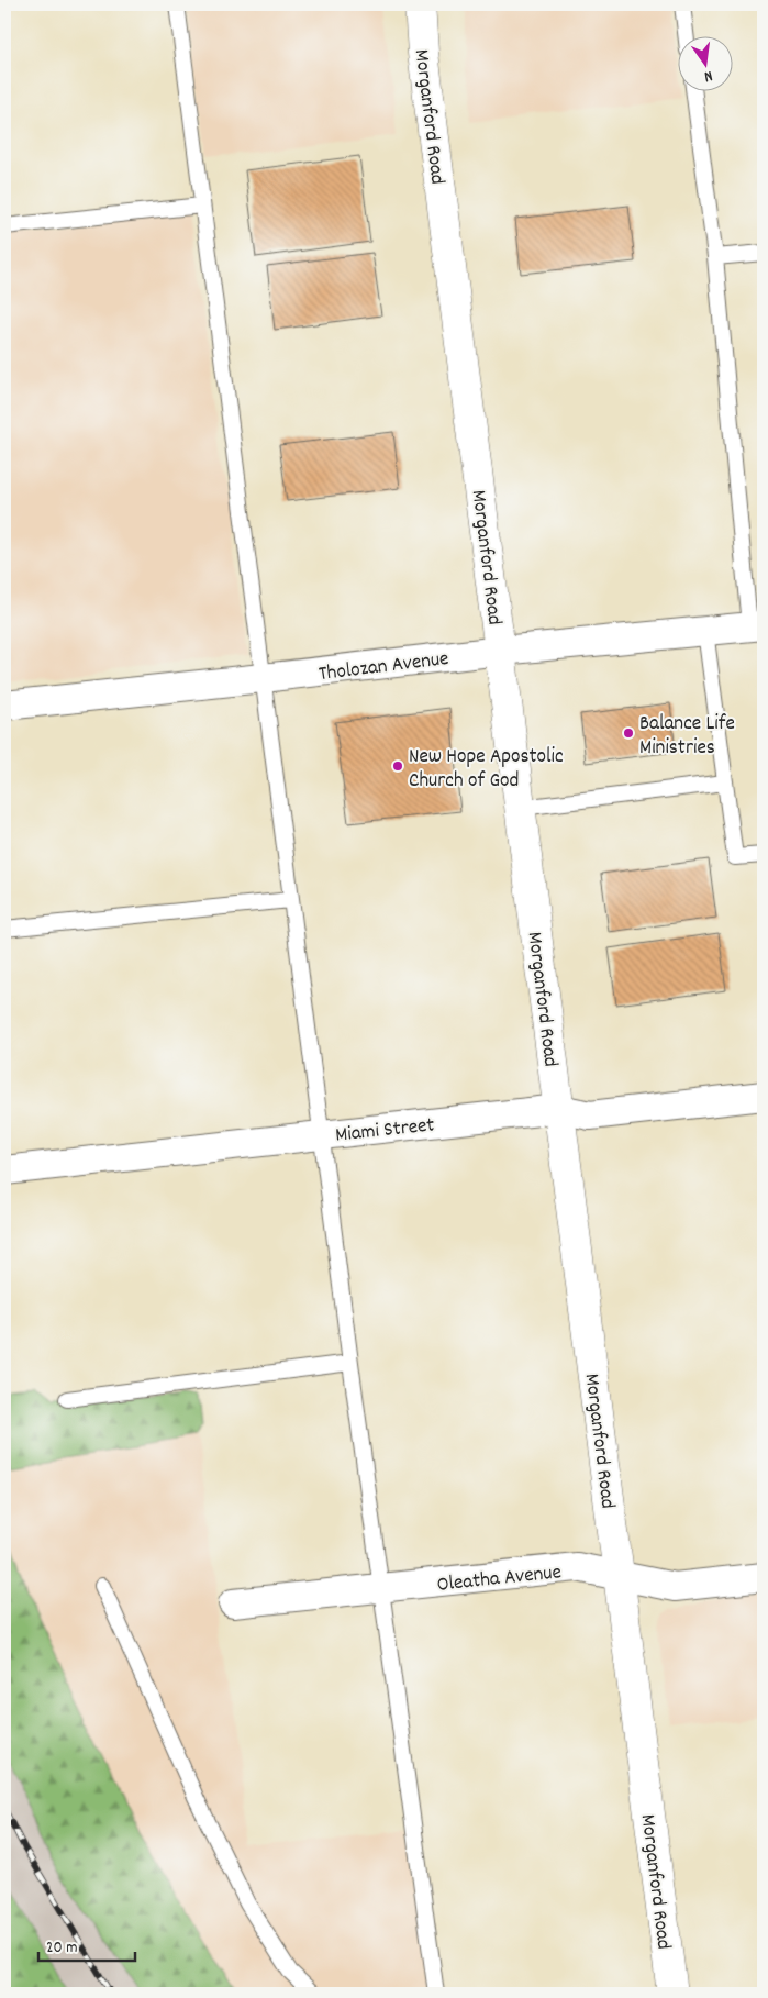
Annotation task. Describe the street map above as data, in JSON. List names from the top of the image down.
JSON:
{
  "streets": {
    "street": [
      "Morganford Road",
      "Tholozan Avenue",
      "Miami Street",
      "Oleatha Avenue"
    ]
  },
  "crossings": [
    ["Morganford Road", "Tholozan Avenue"],
    ["Morganford Road", "Miami Street"],
    ["Morganford Road", "Oleatha Avenue"]
  ],
  "places": ["Balance Life Ministries", "New Hope Apostolic Church of God"],
  "scale_bar": "20 m",
  "north": "bottom"
}
